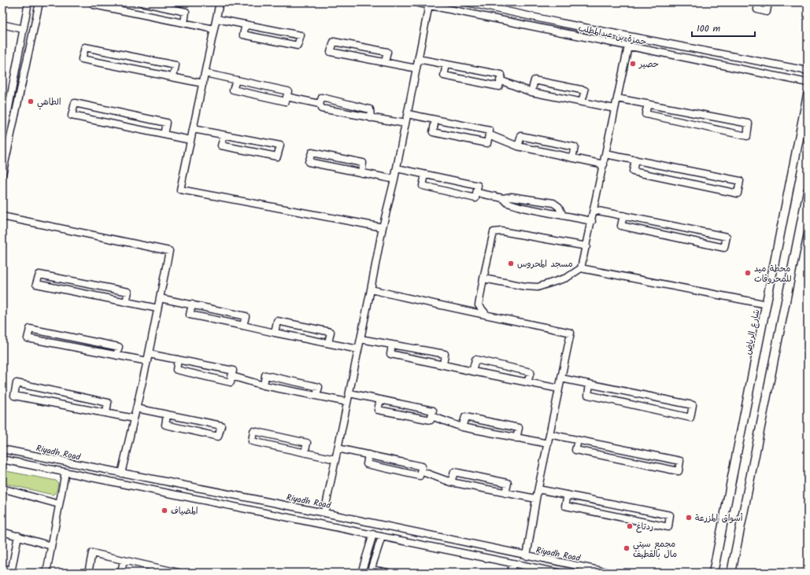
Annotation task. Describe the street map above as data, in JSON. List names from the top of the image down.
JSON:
{
  "streets": {
    "main road": ["شارع الرياض"],
    "street": ["حمزة بن عبدالمطلب", "Riyadh Road"]
  },
  "places": [
    "حصير",
    "الطاهي",
    "مسجد المحروس",
    "محطة ميد للمحروقات",
    "المضياف",
    "أسواق المزرعة",
    "ردتاغ",
    "مجمع سيتي مال بالقطيف"
  ],
  "scale_bar": "100 m"
}
